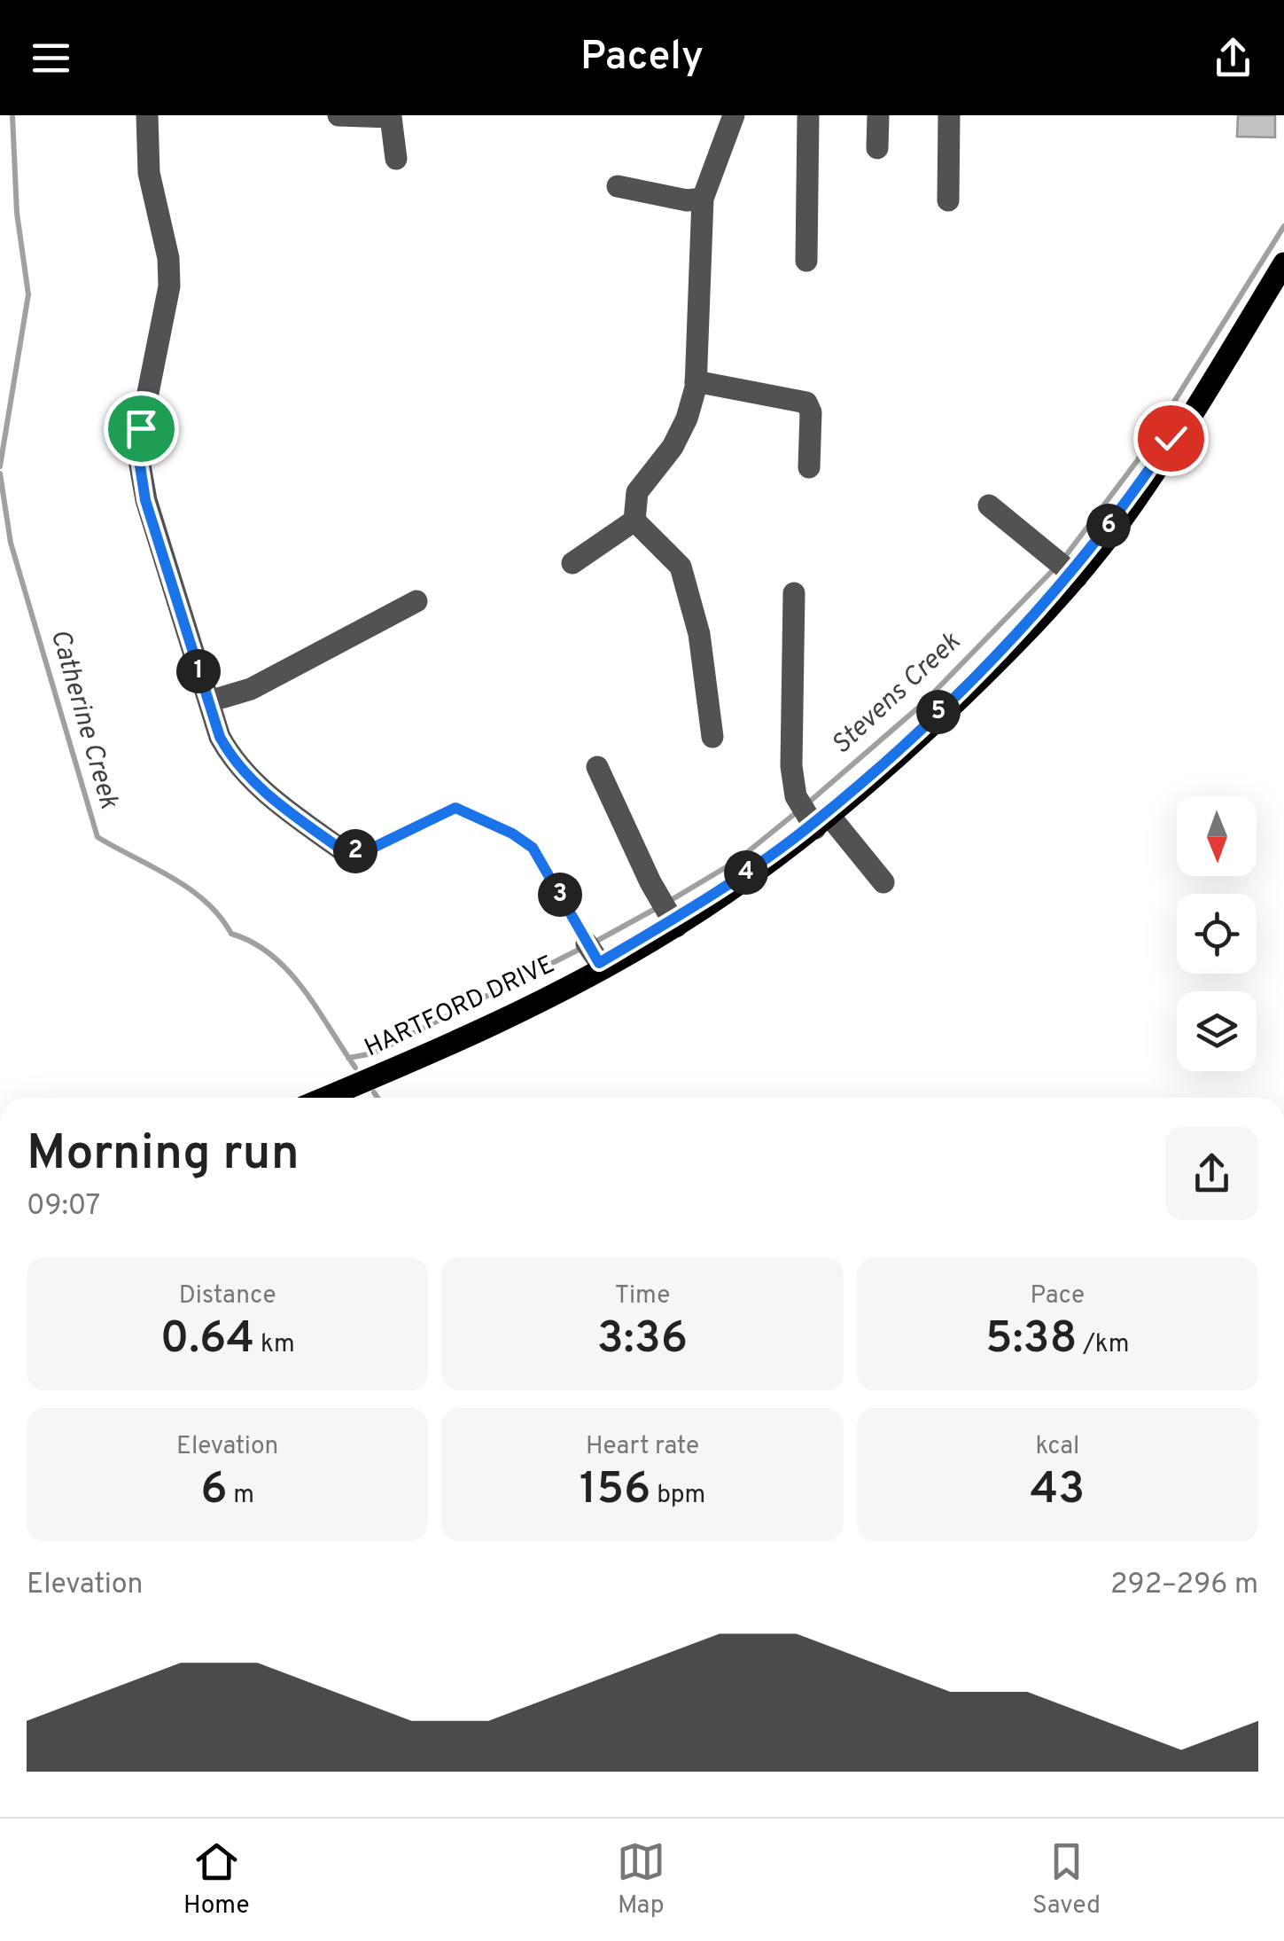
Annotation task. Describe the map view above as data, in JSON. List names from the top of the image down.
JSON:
{
  "streets": {
    "main road": ["HARTFORD DRIVE"]
  },
  "water": ["Stevens Creek", "Catherine Creek"],
  "north": "bottom",
  "page": {
    "header": "Pacely",
    "pins": [
      "6",
      "1",
      "5",
      "2",
      "4",
      "3"
    ],
    "heading": ["Morning run", "09:07"],
    "stats": [
      ["Distance", "0.64 km"],
      ["Time", "3:36"],
      ["Pace", "5:38 /km"],
      ["Elevation", "6 m"],
      ["Heart rate", "156 bpm"],
      ["kcal", "43"]
    ],
    "chart": ["Elevation", "292–296 m"],
    "tabs": ["Home", "Map", "Saved"]
  }
}
